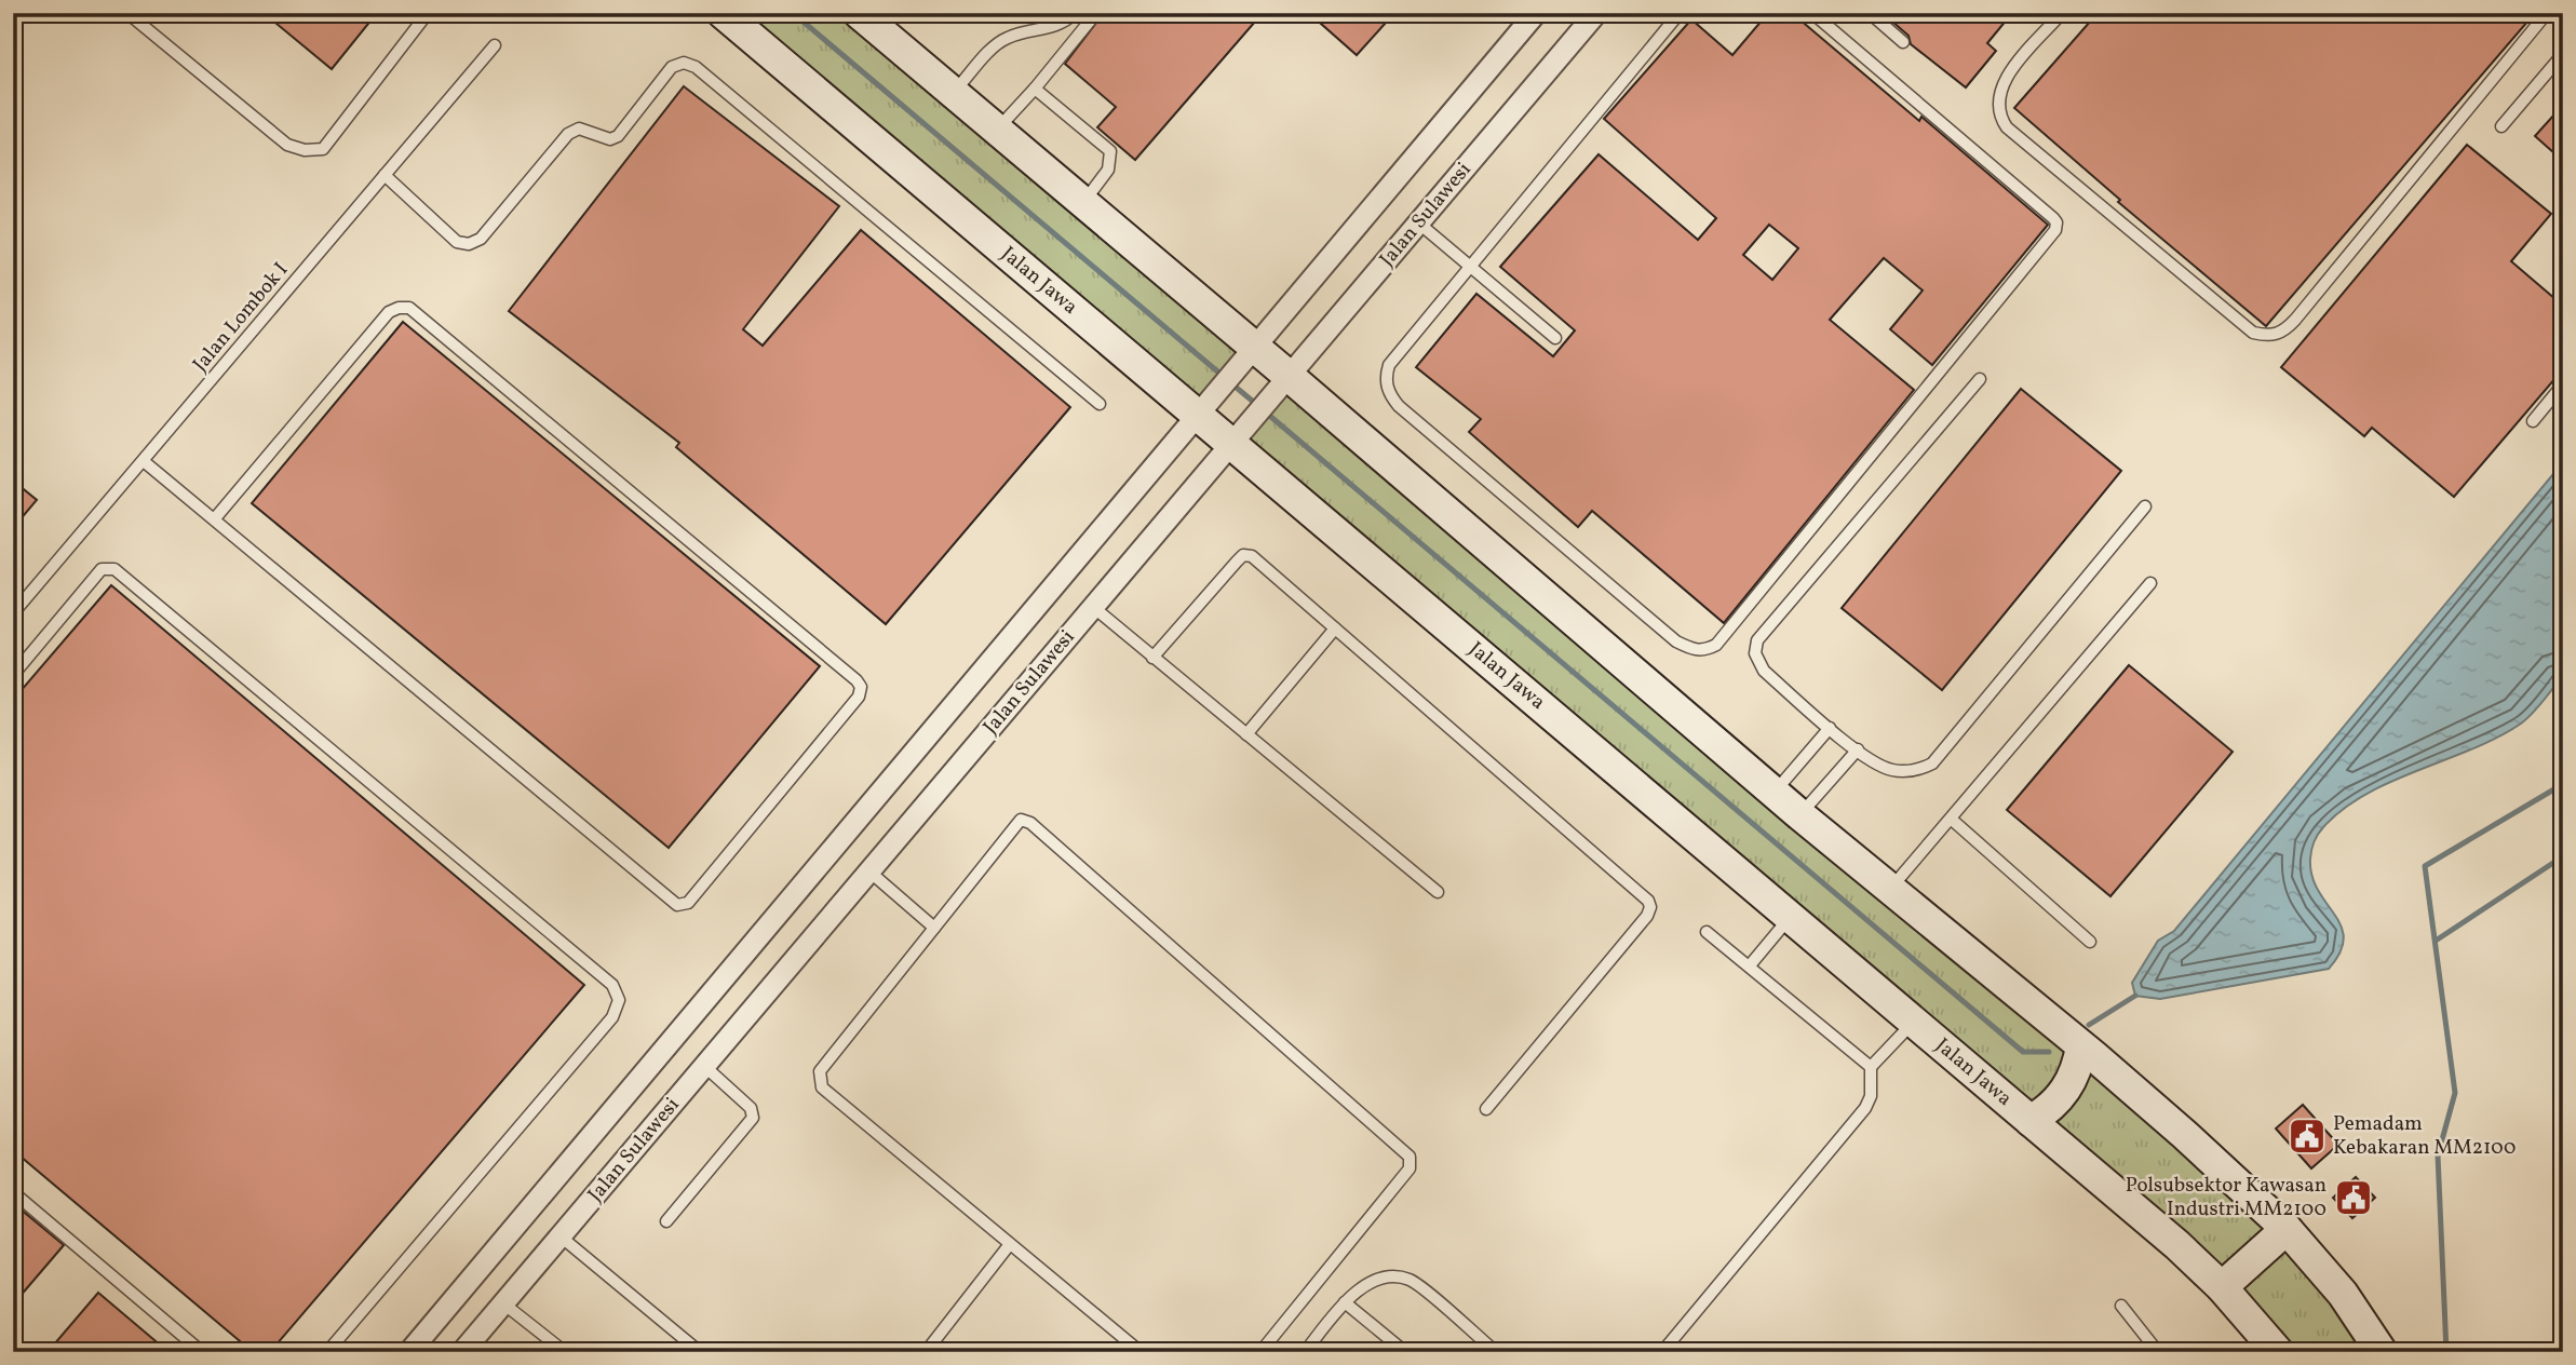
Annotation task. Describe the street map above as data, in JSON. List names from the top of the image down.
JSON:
{
  "streets": {
    "street": ["Jalan Sulawesi", "Jalan Jawa"],
    "lane": ["Jalan Lombok I"]
  },
  "crossings": [
    ["Jalan Sulawesi", "Jalan Jawa"]
  ],
  "places": {
    "public building": ["Pemadam Kebakaran MM2100", "Polsubsektor Kawasan Industri MM2100"]
  }
}
